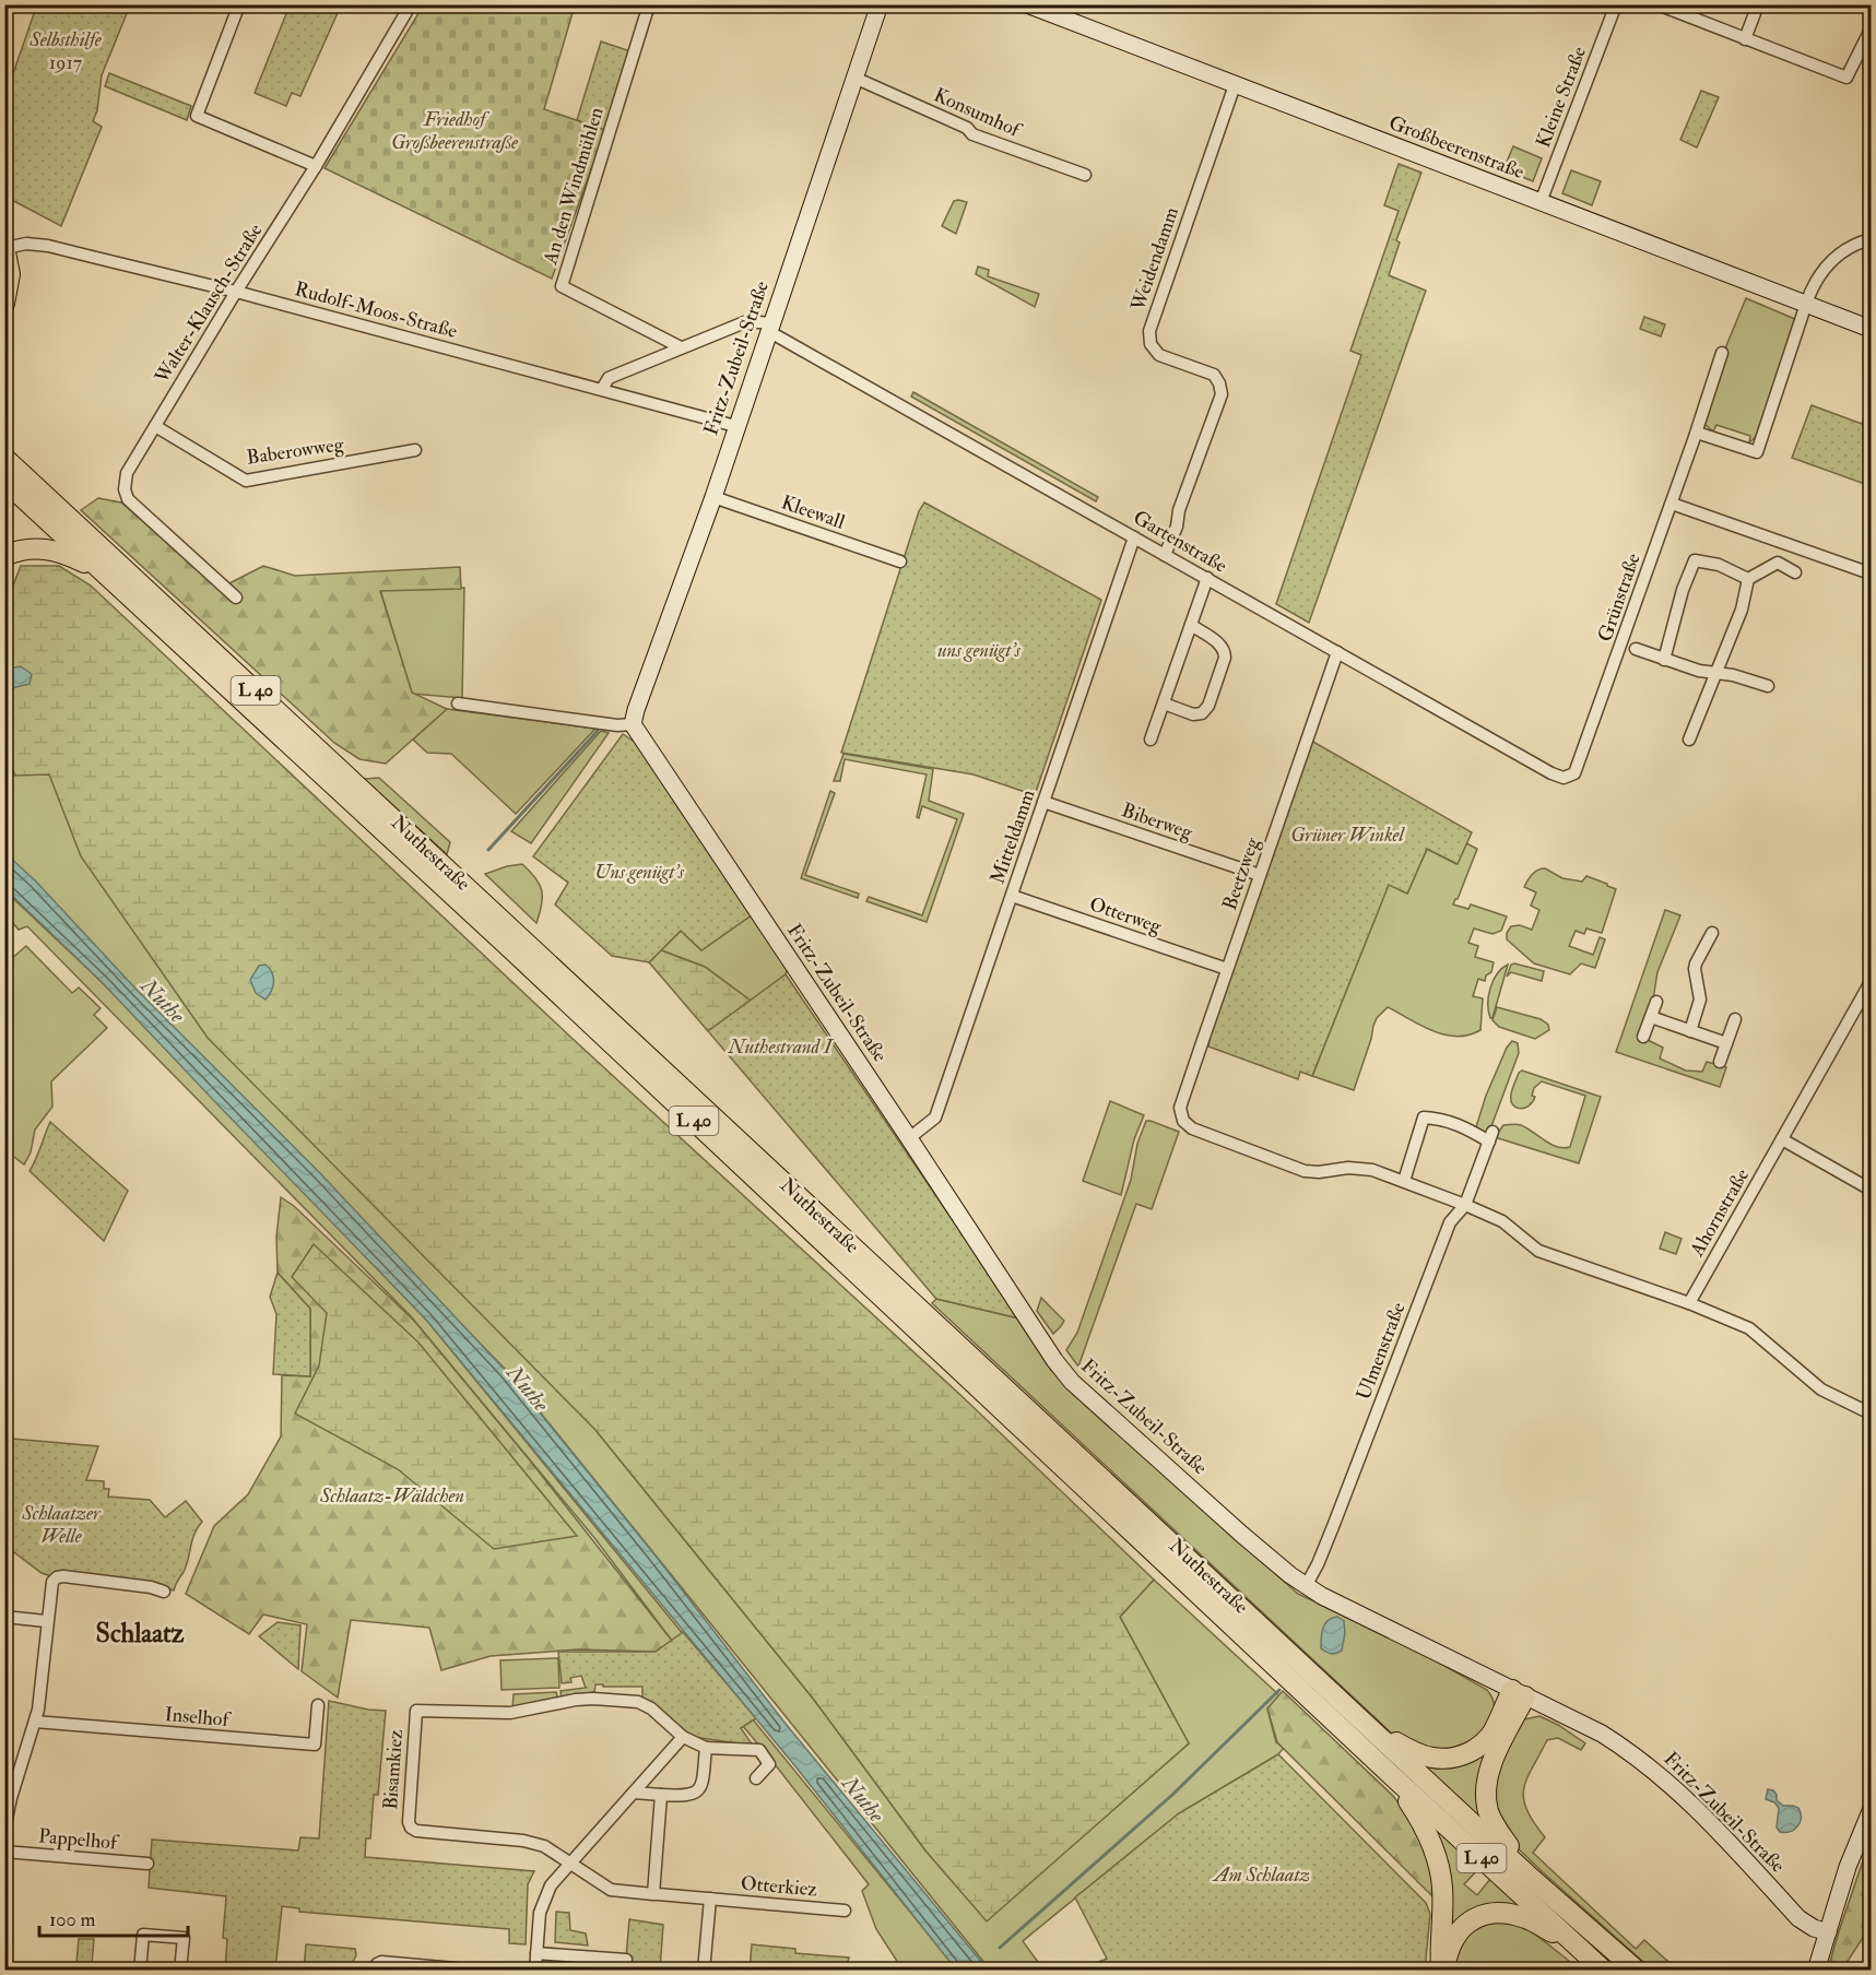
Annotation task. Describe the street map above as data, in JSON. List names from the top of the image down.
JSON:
{
  "streets": {
    "highway": ["L 40", "Nuthestraße"],
    "street": [
      "Kleine Straße",
      "Konsumhof",
      "Großbeerenstraße",
      "An den Windmühlen",
      "Weidendamm",
      "Walter-Klausch-Straße",
      "Rudolf-Moos-Straße",
      "Fritz-Zubeil-Straße",
      "Baberowweg",
      "Kleewall",
      "Gartenstraße",
      "Grünstraße",
      "Biberweg",
      "Mitteldamm",
      "Beetzweg",
      "Otterweg",
      "Ahornstraße",
      "Ulmenstraße",
      "Inselhof",
      "Bisamkiez",
      "Pappelhof",
      "Otterkiez"
    ]
  },
  "crossings": [
    ["Kleine Straße", "Großbeerenstraße"],
    ["Konsumhof", "Fritz-Zubeil-Straße"],
    ["Großbeerenstraße", "Weidendamm"],
    ["Weidendamm", "Gartenstraße"],
    ["Walter-Klausch-Straße", "Rudolf-Moos-Straße"],
    ["Walter-Klausch-Straße", "Baberowweg"],
    ["Rudolf-Moos-Straße", "Fritz-Zubeil-Straße"],
    ["Fritz-Zubeil-Straße", "Kleewall"],
    ["Fritz-Zubeil-Straße", "Gartenstraße"],
    ["Fritz-Zubeil-Straße", "Mitteldamm"],
    ["Fritz-Zubeil-Straße", "Ulmenstraße"],
    ["Gartenstraße", "Grünstraße"],
    ["Gartenstraße", "Mitteldamm"],
    ["Gartenstraße", "Beetzweg"],
    ["Biberweg", "Mitteldamm"],
    ["Biberweg", "Beetzweg"],
    ["Mitteldamm", "Otterweg"],
    ["Beetzweg", "Otterweg"],
    ["Beetzweg", "Ulmenstraße"],
    ["Bisamkiez", "Otterkiez"]
  ],
  "districts": ["Schlaatz"],
  "water": ["Nuthe"],
  "parks": [
    "Selbsthilfe 1917",
    "Friedhof Großbeerenstraße",
    "uns genügt's",
    "Grüner Winkel",
    "Uns genügt’s",
    "Nuthestrand I",
    "Schlaatz-Wäldchen",
    "Schlaatzer Welle",
    "Am Schlaatz"
  ],
  "scale_bar": "100 m"
}
